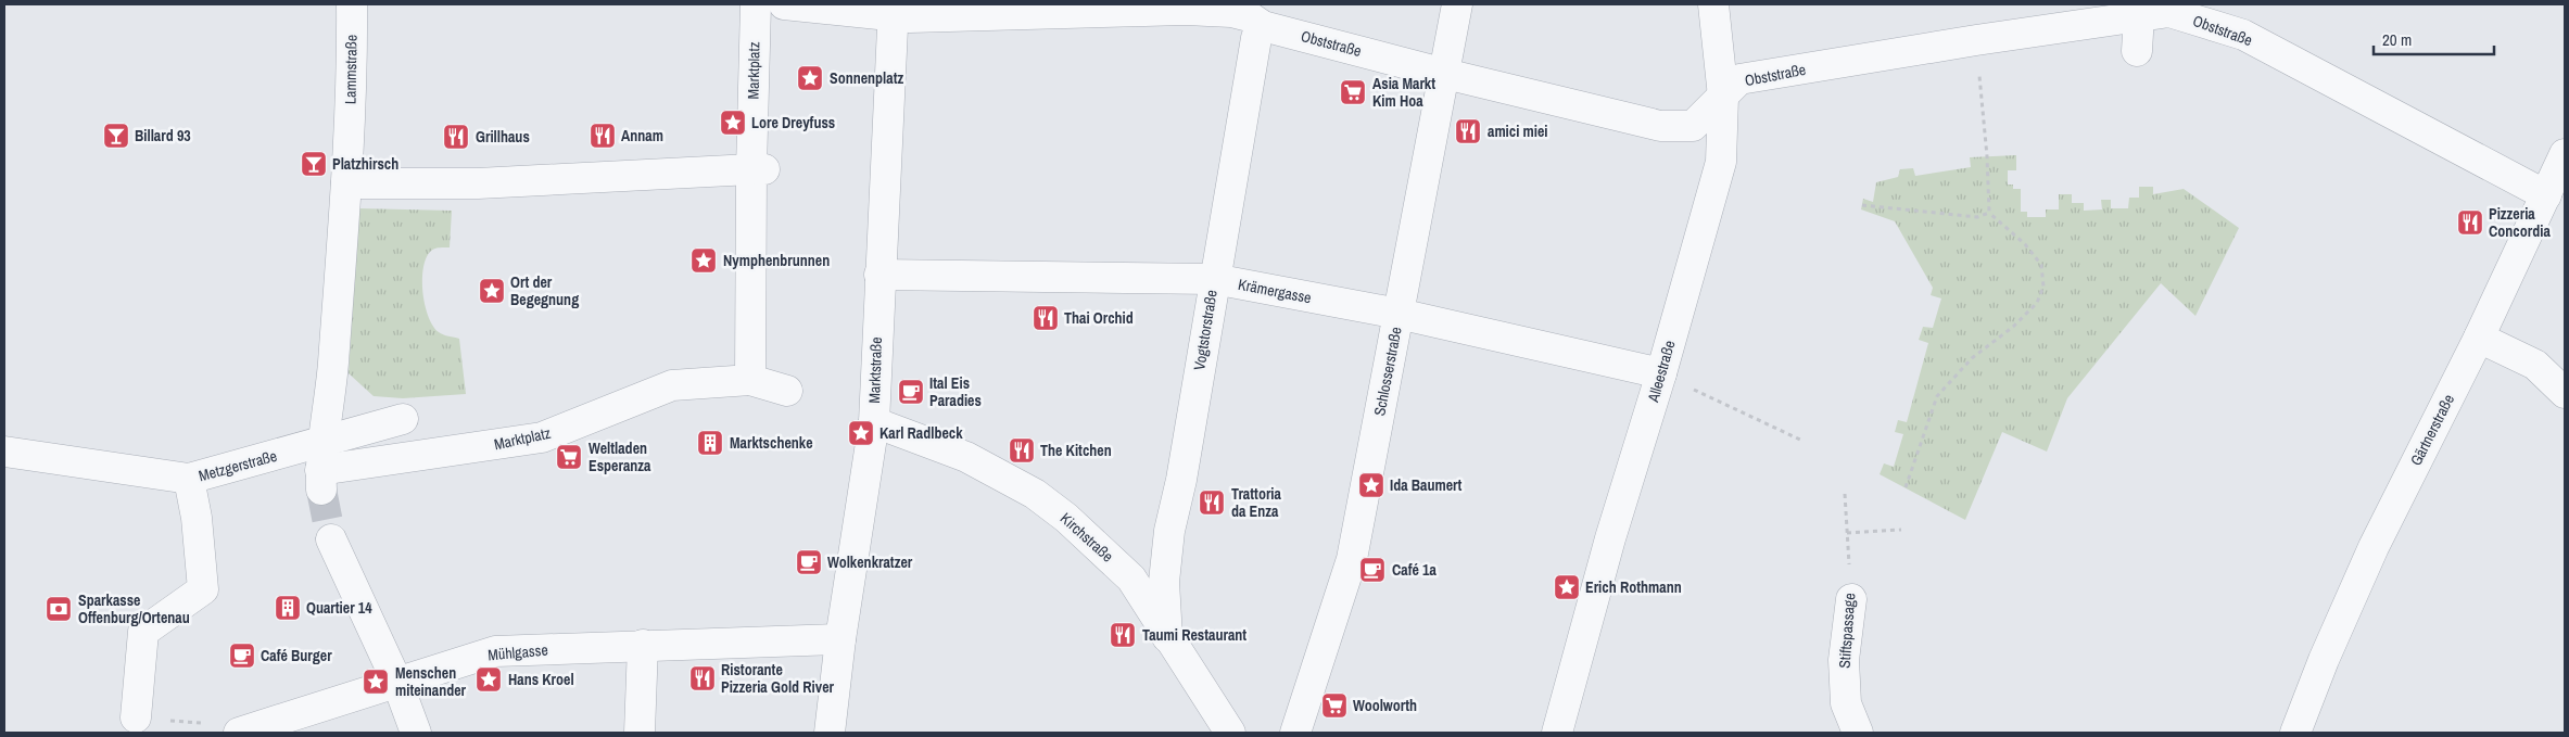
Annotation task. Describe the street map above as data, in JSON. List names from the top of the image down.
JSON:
{
  "streets": {
    "street": [
      "Obststraße",
      "Lammstraße",
      "Marktplatz",
      "Krämergasse",
      "Vogtstorstraße",
      "Marktstraße",
      "Schlosserstraße",
      "Alleestraße",
      "Gärtnerstraße",
      "Metzgerstraße",
      "Kirchstraße",
      "Stiftspassage",
      "Mühlgasse"
    ]
  },
  "crossings": [
    ["Obststraße", "Vogtstorstraße"],
    ["Obststraße", "Marktstraße"],
    ["Obststraße", "Schlosserstraße"],
    ["Obststraße", "Alleestraße"],
    ["Obststraße", "Gärtnerstraße"],
    ["Marktplatz", "Metzgerstraße"],
    ["Krämergasse", "Vogtstorstraße"],
    ["Krämergasse", "Marktstraße"],
    ["Krämergasse", "Schlosserstraße"],
    ["Krämergasse", "Alleestraße"],
    ["Vogtstorstraße", "Kirchstraße"],
    ["Marktstraße", "Kirchstraße"],
    ["Marktstraße", "Mühlgasse"]
  ],
  "places": {
    "place": [
      "Sonnenplatz",
      "Lore Dreyfuss",
      "Nymphenbrunnen",
      "Ort der Begegnung",
      "Karl Radlbeck",
      "Ida Baumert",
      "Erich Rothmann",
      "Hans Kroel",
      "Menschen miteinander"
    ],
    "supermarket": ["Asia Markt Kim Hoa", "Weltladen Esperanza", "Woolworth"],
    "restaurant": [
      "amici miei",
      "Annam",
      "Grillhaus",
      "Pizzeria Concordia",
      "Thai Orchid",
      "The Kitchen",
      "Trattoria da Enza",
      "Taumi Restaurant",
      "Ristorante Pizzeria Gold River"
    ],
    "bar": ["Billard 93", "Platzhirsch"],
    "cafe": [
      "Ital Eis Paradies",
      "Wolkenkratzer",
      "Café 1a",
      "Café Burger"
    ],
    "building": ["Marktschenke", "Quartier 14"],
    "bank": ["Sparkasse Offenburg/Ortenau"]
  },
  "scale_bar": "20 m"
}
